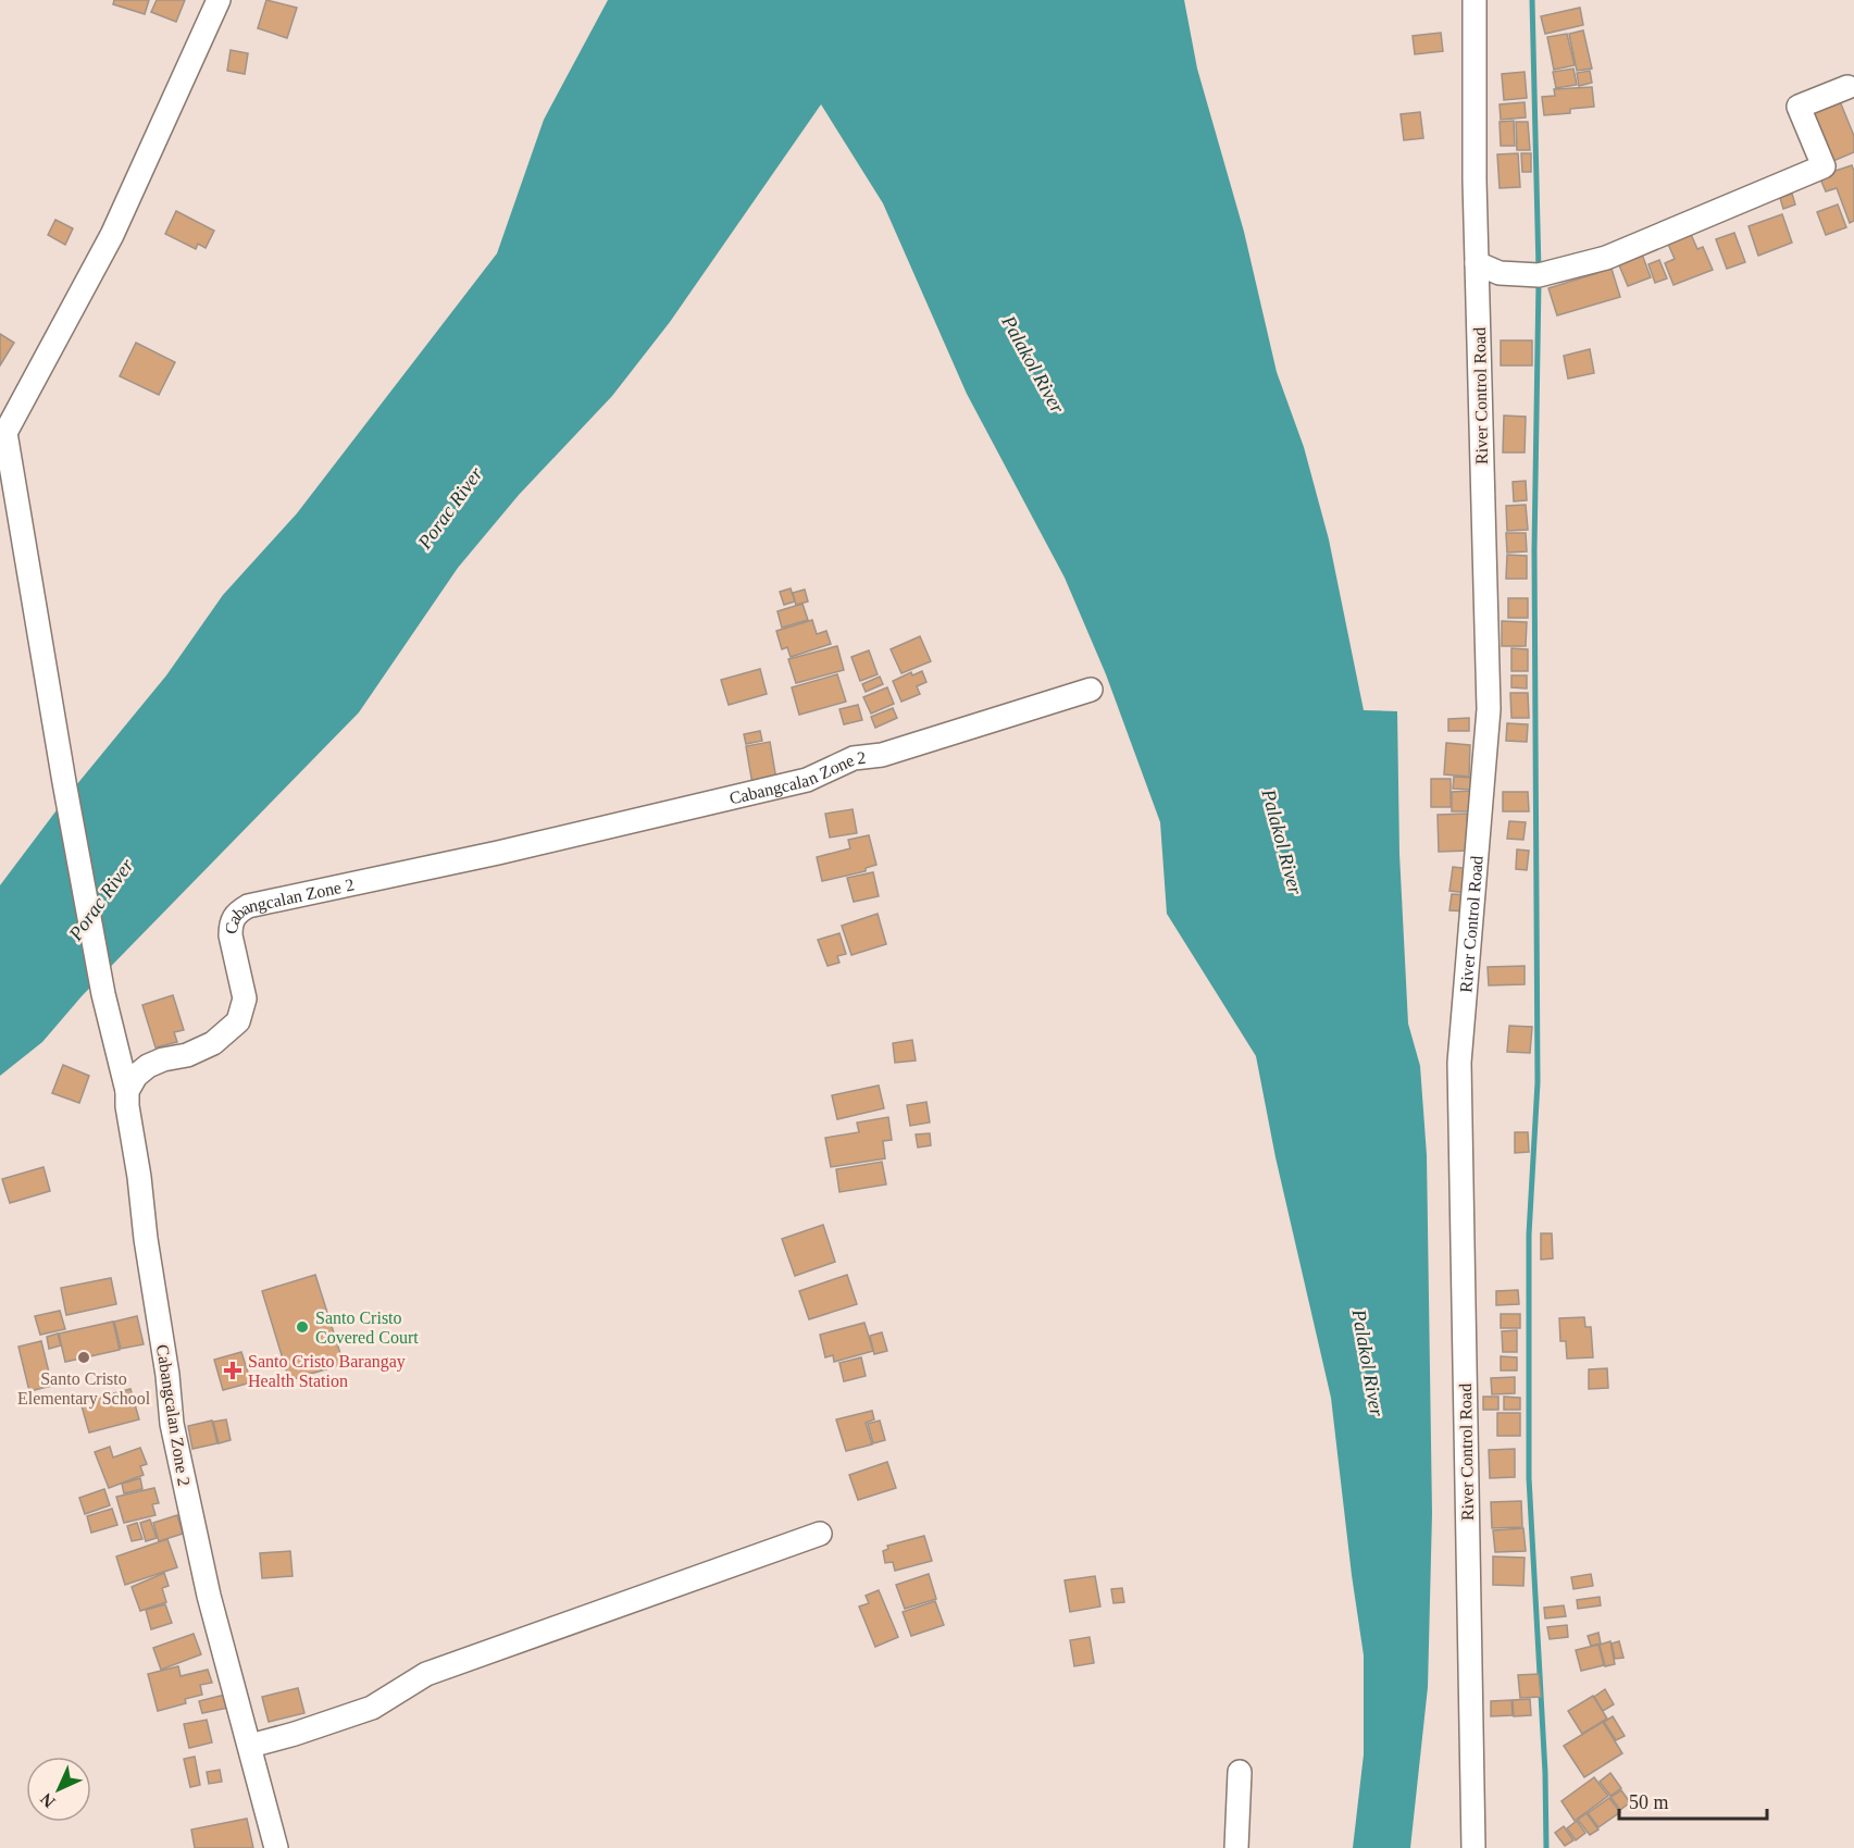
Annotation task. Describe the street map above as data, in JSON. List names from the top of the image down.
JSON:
{
  "streets": {
    "street": ["River Control Road", "Cabangcalan Zone 2"]
  },
  "water": ["Palakol River", "Porac River"],
  "places": {
    "other": ["Santo Cristo Covered Court", "Santo Cristo Elementary School"],
    "health": ["Santo Cristo Barangay Health Station"]
  },
  "scale_bar": "50 m",
  "north": "bottom left"
}
